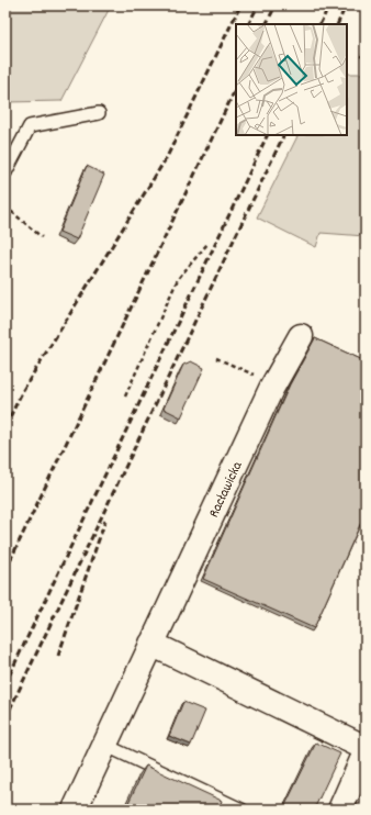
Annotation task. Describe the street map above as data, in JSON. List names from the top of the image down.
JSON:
{
  "streets": {
    "street": ["Racławicka"]
  }
}
